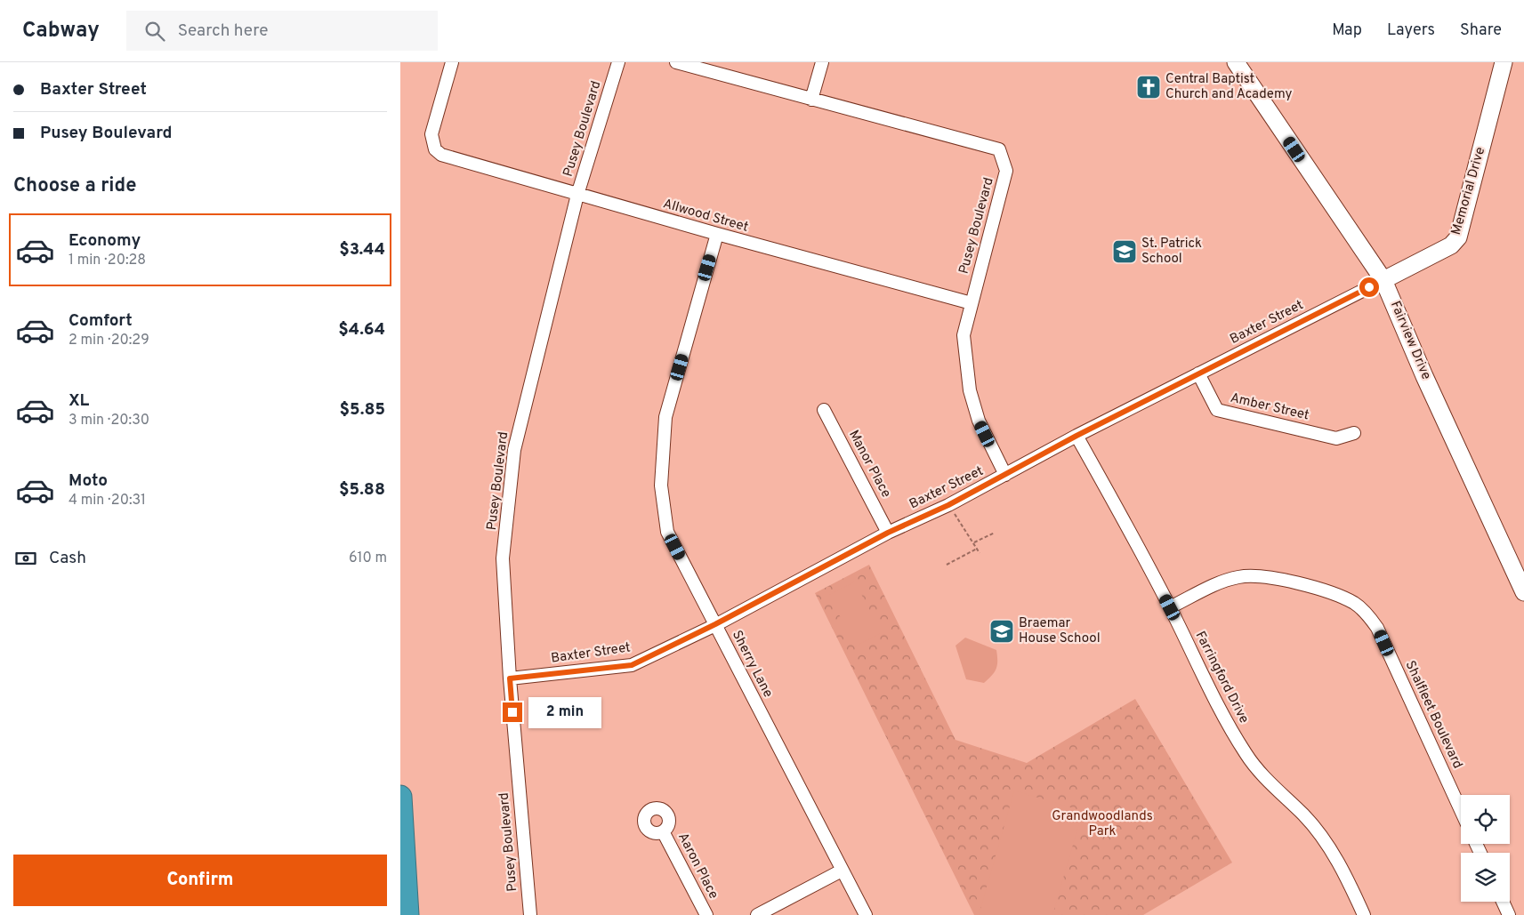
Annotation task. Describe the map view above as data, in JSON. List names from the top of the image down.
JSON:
{
  "streets": {
    "main road": ["Memorial Drive", "Fairview Drive"],
    "street": [
      "Pusey Boulevard",
      "Allwood Street",
      "Baxter Street",
      "Amber Street",
      "Manor Place",
      "Sherry Lane",
      "Farringford Drive",
      "Shalfleet Boulevard",
      "Aaron Place"
    ]
  },
  "crossings": [
    ["Pusey Boulevard", "Allwood Street"],
    ["Pusey Boulevard", "Baxter Street"],
    ["Memorial Drive", "Baxter Street"],
    ["Memorial Drive", "Fairview Drive"],
    ["Allwood Street", "Sherry Lane"],
    ["Baxter Street", "Fairview Drive"],
    ["Baxter Street", "Amber Street"],
    ["Baxter Street", "Manor Place"],
    ["Baxter Street", "Sherry Lane"],
    ["Baxter Street", "Farringford Drive"],
    ["Farringford Drive", "Shalfleet Boulevard"]
  ],
  "parks": ["Grandwoodlands Park"],
  "places": {
    "church": ["Central Baptist Church and Academy"],
    "school or university": ["St. Patrick School", "Braemar House School"]
  },
  "page": {
    "header": "Cabway",
    "search": "Search here",
    "nav": ["Map", "Layers", "Share"],
    "banner": ["Baxter Street", "Pusey Boulevard"],
    "heading": "Choose a ride",
    "list": [
      {
        "name": "Economy",
        "note": "1 min · 20:28",
        "value": "$3.44"
      },
      {
        "name": "Comfort",
        "note": "2 min · 20:29",
        "value": "$4.64"
      },
      {
        "name": "XL",
        "note": "3 min · 20:30",
        "value": "$5.85"
      },
      {
        "name": "Moto",
        "note": "4 min · 20:31",
        "value": "$5.88"
      }
    ],
    "pay": ["Cash", "610 m"],
    "bubble": "2 min",
    "buttons": "Confirm"
  }
}
